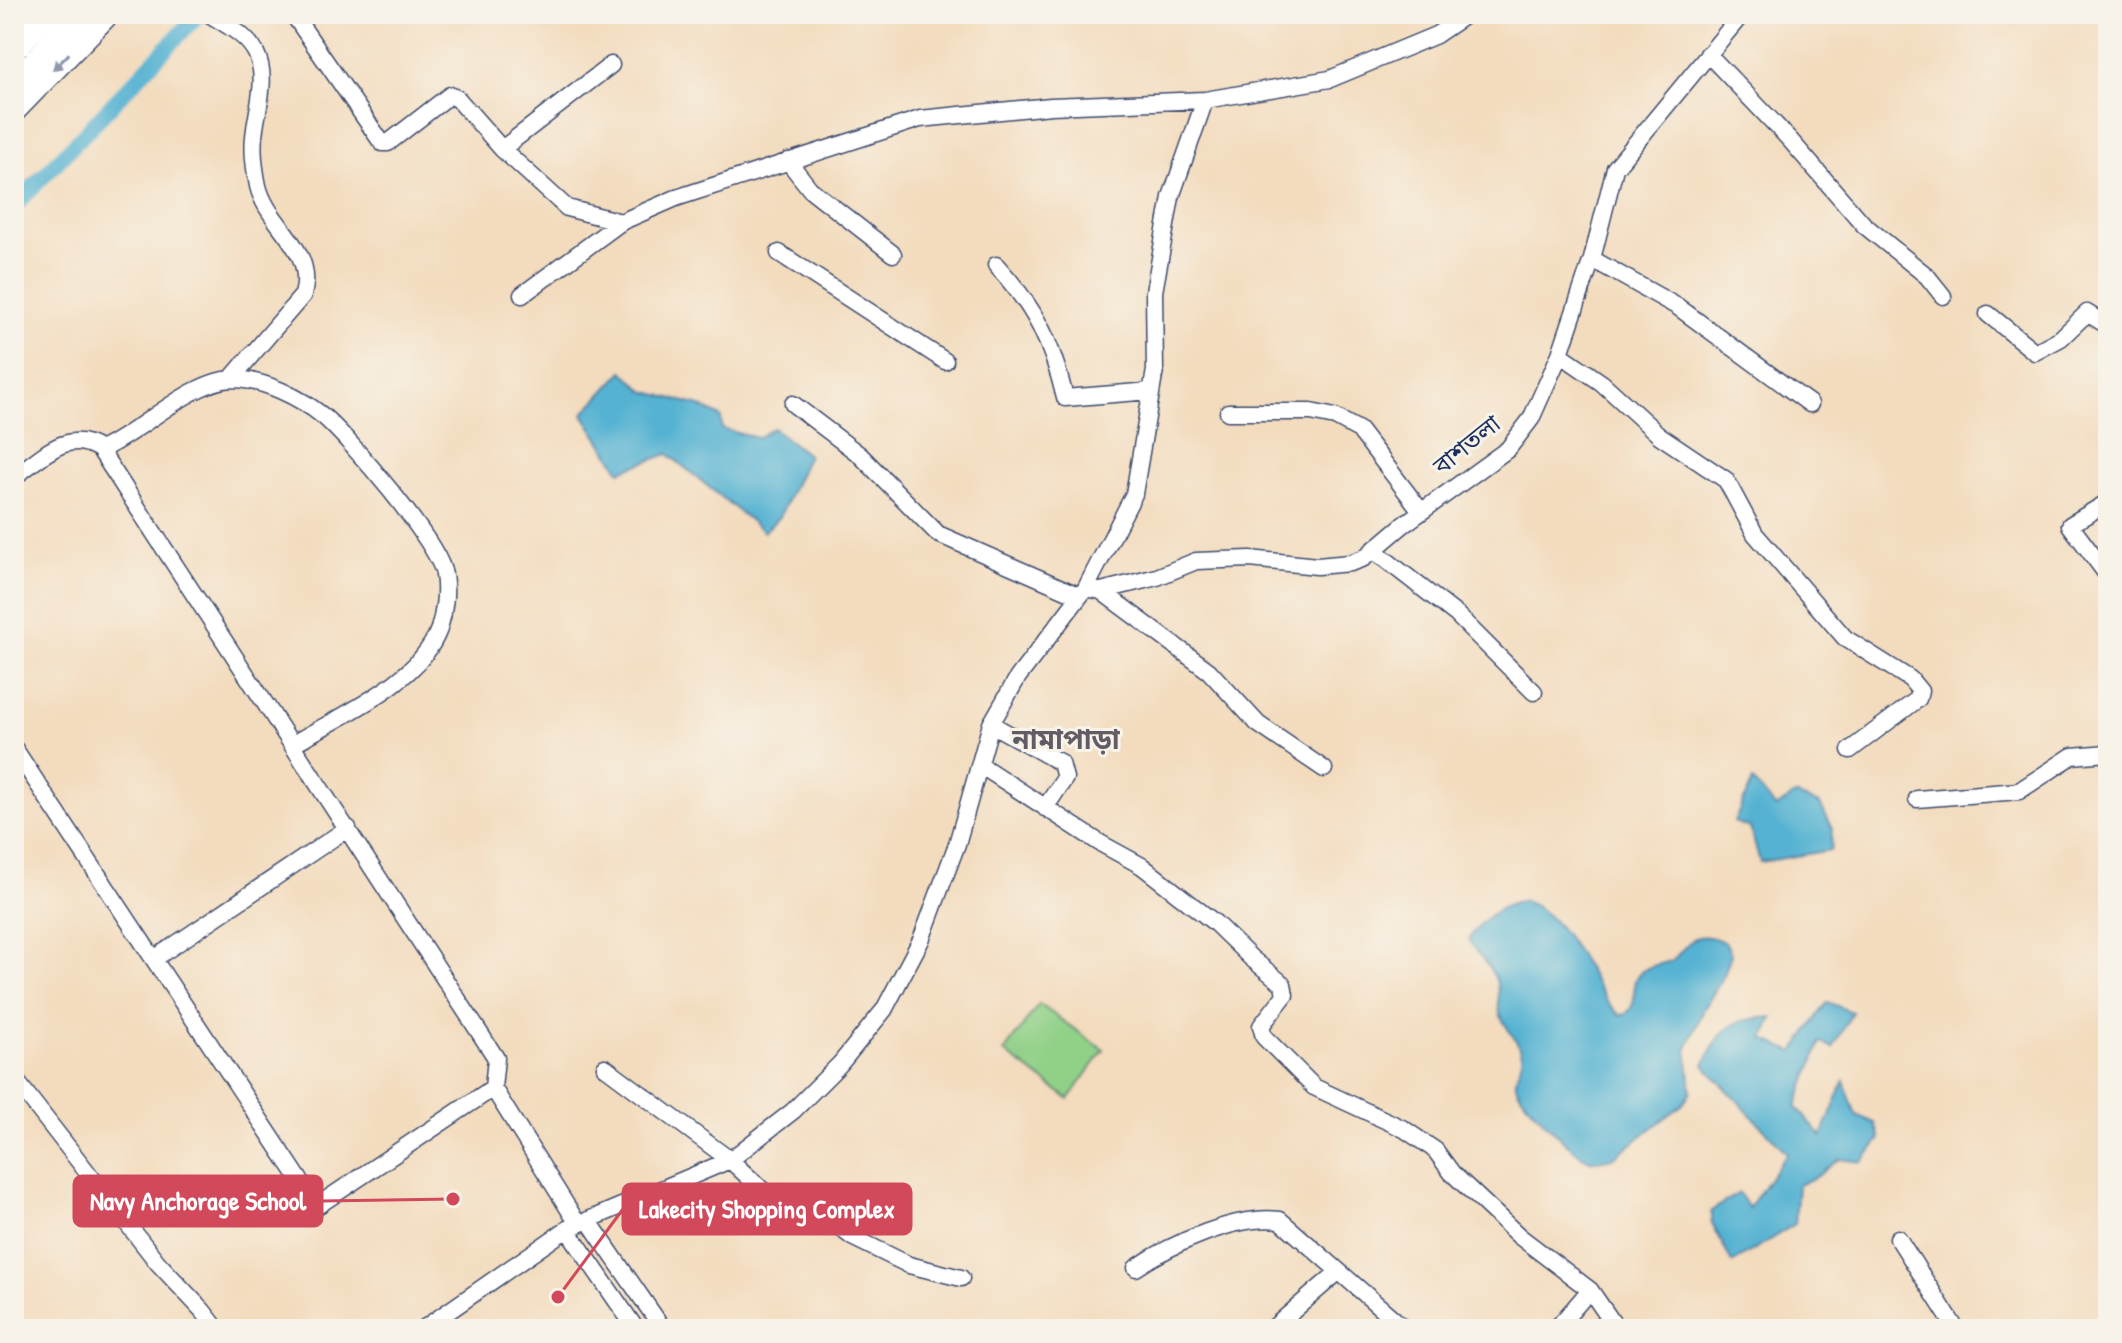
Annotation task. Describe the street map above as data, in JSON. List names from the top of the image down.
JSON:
{
  "streets": {
    "street": ["বাশতলা"]
  },
  "districts": ["নামাপাড়া"],
  "places": ["Navy Anchorage School", "Lakecity Shopping Complex"]
}
